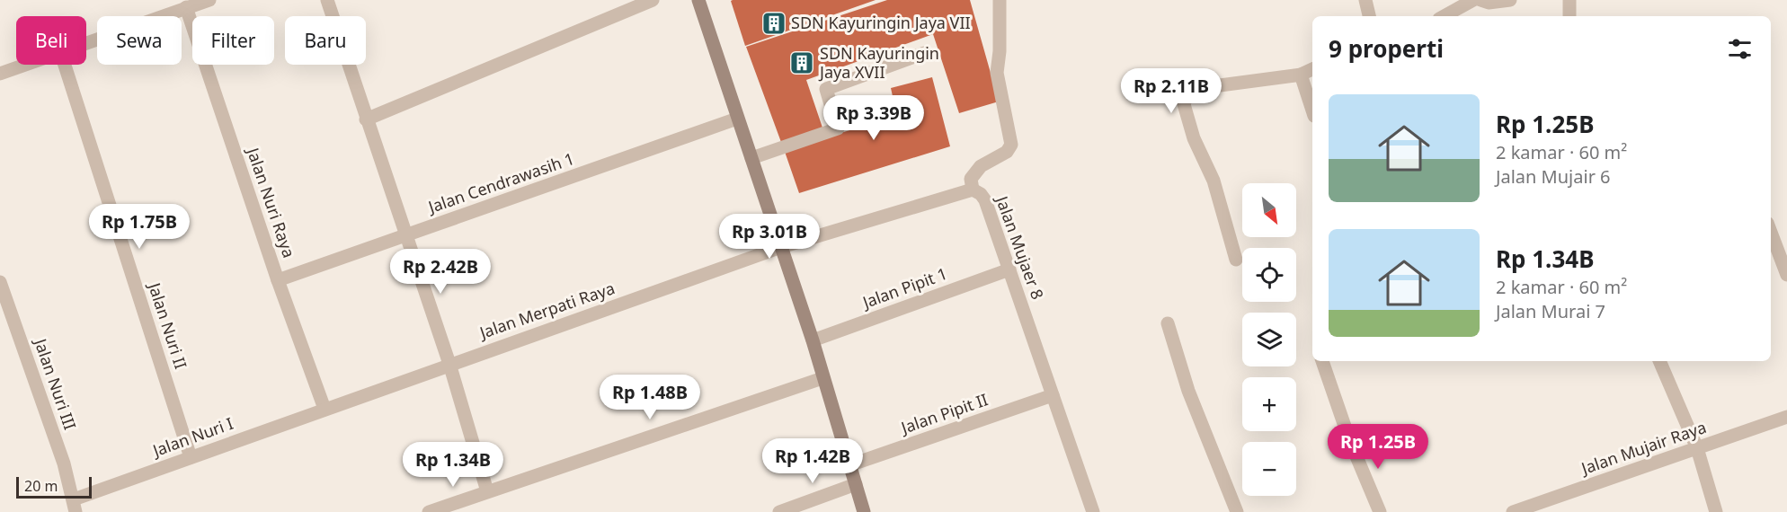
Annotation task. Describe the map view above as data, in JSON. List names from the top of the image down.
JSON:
{
  "streets": {
    "street": [
      "Jalan Cendrawasih 1",
      "Jalan Nuri Raya",
      "Jalan Mujaer 8",
      "Jalan Pipit 1",
      "Jalan Merpati Raya",
      "Jalan Nuri II",
      "Jalan Nuri III",
      "Jalan Pipit II",
      "Jalan Nuri I",
      "Jalan Mujair Raya"
    ]
  },
  "crossings": [
    ["Jalan Cendrawasih 1", "Jalan Nuri Raya"],
    ["Jalan Nuri Raya", "Jalan Merpati Raya"],
    ["Jalan Nuri Raya", "Jalan Nuri I"],
    ["Jalan Mujaer 8", "Jalan Pipit 1"],
    ["Jalan Mujaer 8", "Jalan Merpati Raya"],
    ["Jalan Mujaer 8", "Jalan Pipit II"],
    ["Jalan Merpati Raya", "Jalan Nuri I"],
    ["Jalan Nuri II", "Jalan Nuri I"],
    ["Jalan Nuri III", "Jalan Nuri I"]
  ],
  "places": {
    "building": ["SDN Kayuringin Jaya VII", "SDN Kayuringin Jaya XVII"]
  },
  "scale_bar": "20 m",
  "north": "bottom right",
  "page": {
    "chip": [
      "Beli",
      "Sewa",
      "Filter",
      "Baru"
    ],
    "heading": "9 properti",
    "price": [
      "Rp 2.11B",
      "Rp 3.39B",
      "Rp 1.75B",
      "Rp 3.01B",
      "Rp 2.42B",
      "Rp 1.48B",
      "Rp 1.25B",
      "Rp 1.42B",
      "Rp 1.34B"
    ],
    "list": [
      {
        "name": "Rp 1.25B",
        "note": "2 kamar · 60 m² · Jalan Mujair 6"
      },
      {
        "name": "Rp 1.34B",
        "note": "2 kamar · 60 m² · Jalan Murai 7"
      }
    ],
    "map_buttons": ["+", "−"],
    "scale": "20 m"
  }
}
